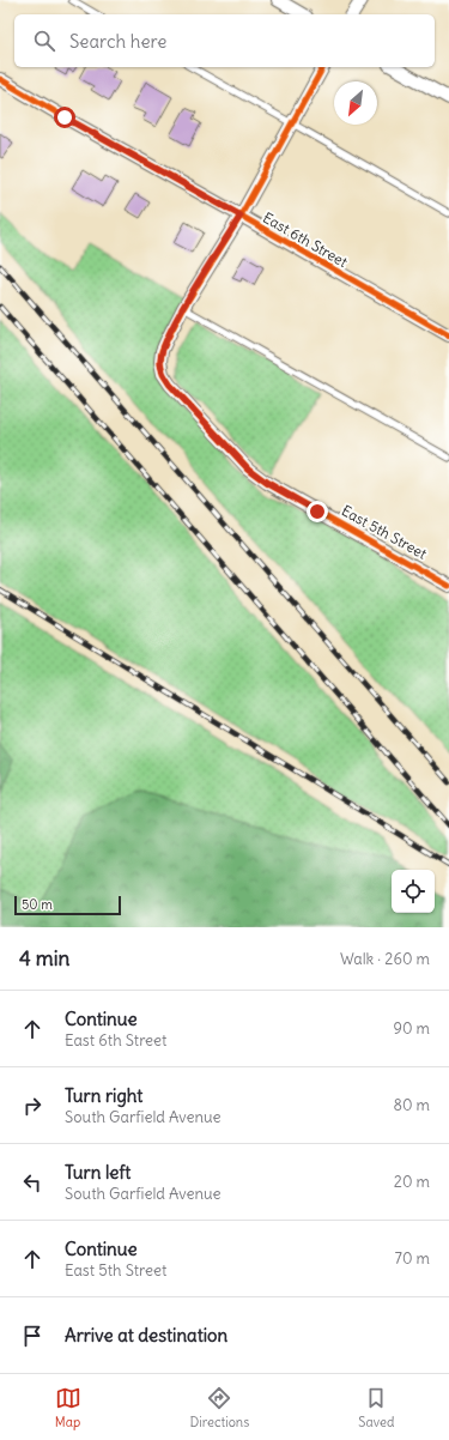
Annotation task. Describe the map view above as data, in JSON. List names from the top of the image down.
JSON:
{
  "streets": {
    "street": ["East 6th Street", "East 5th Street"]
  },
  "crossings": [
    ["East 6th Street", "East 5th Street"]
  ],
  "scale_bar": "50 m",
  "north": "bottom left",
  "page": {
    "search": "Search here",
    "scale": "50 m",
    "heading": ["4 min", "Walk · 260 m"],
    "list": [
      ["Continue", "East 6th Street", "90 m"],
      ["Turn right", "South Garfield Avenue", "80 m"],
      ["Turn left", "South Garfield Avenue", "20 m"],
      ["Continue", "East 5th Street", "70 m"],
      "Arrive at destination"
    ],
    "nav": ["Map", "Directions", "Saved"]
  }
}
